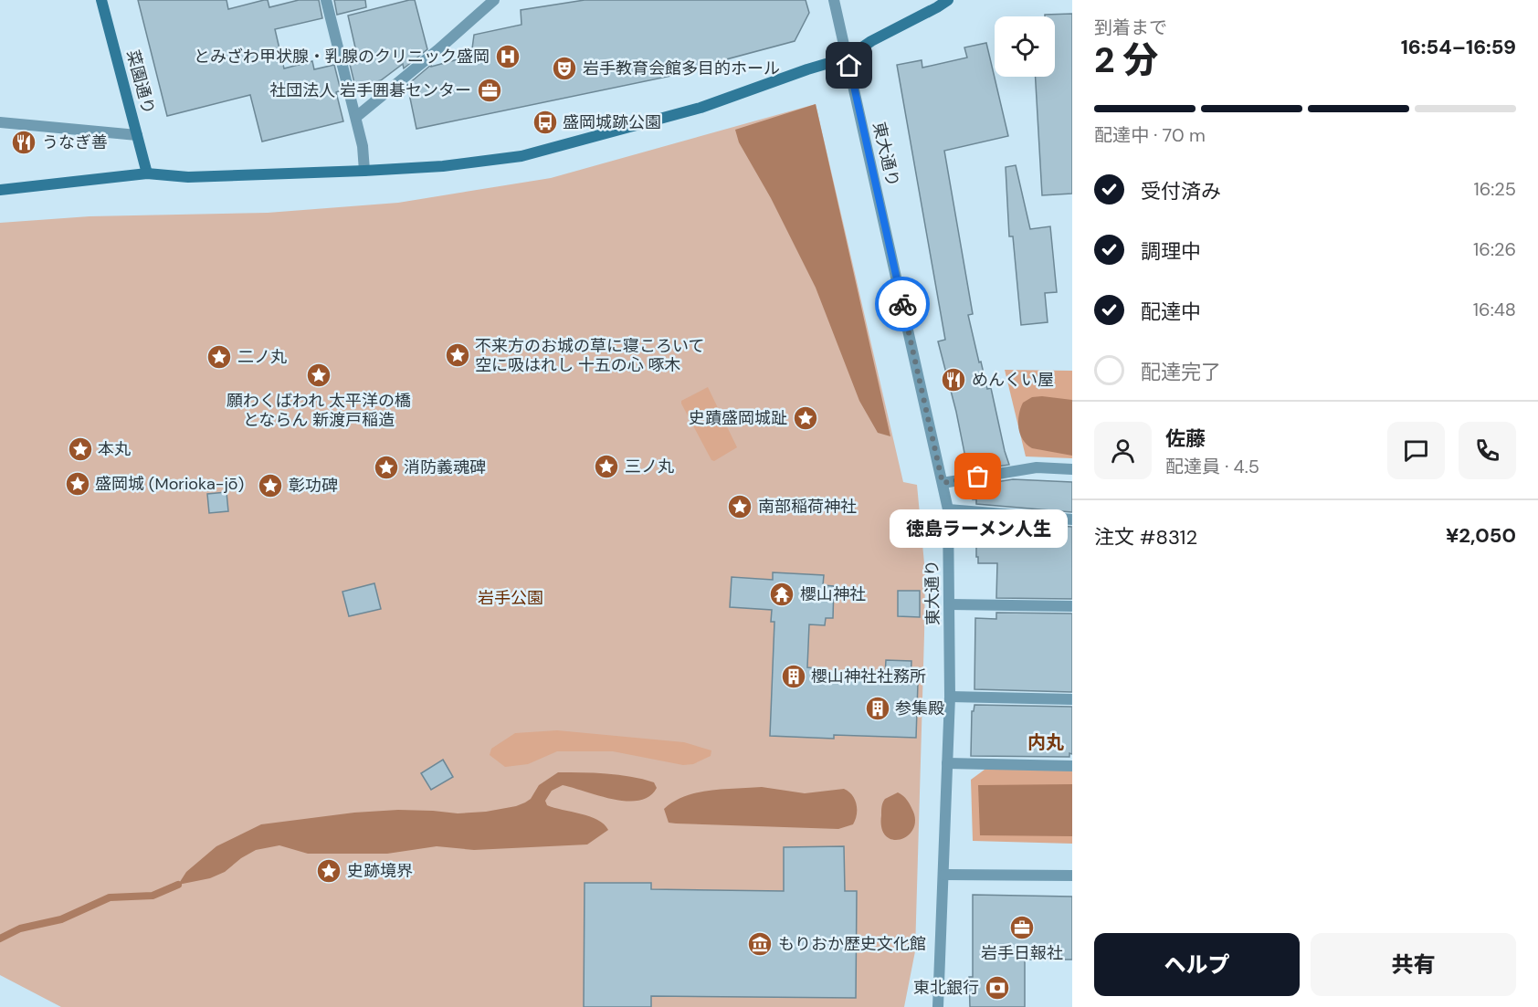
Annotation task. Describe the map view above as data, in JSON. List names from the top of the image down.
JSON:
{
  "streets": {
    "street": ["菜園通り", "東大通り"]
  },
  "districts": ["内丸"],
  "parks": ["岩手公園"],
  "places": {
    "hospital": ["とみざわ甲状腺・乳腺のクリニック盛岡"],
    "theatre": ["岩手教育会館多目的ホール"],
    "office": ["社団法人 岩手囲碁センター", "岩手日報社"],
    "bus stop": ["盛岡城跡公園"],
    "restaurant": ["うなぎ善", "めんくい屋"],
    "place": [
      "不来方のお城の草に寝ころいて 空に吸はれし 十五の心 啄木",
      "二ノ丸",
      "願わくばわれ 太平洋の橋 とならん 新渡戸稲造",
      "史蹟盛岡城趾",
      "本丸",
      "三ノ丸",
      "消防義魂碑",
      "盛岡城 (Morioka-jō)",
      "彰功碑",
      "南部稲荷神社",
      "史跡境界"
    ],
    "other": ["徳島ラーメン人生"],
    "temple": ["櫻山神社"],
    "building": ["櫻山神社社務所", "参集殿"],
    "museum": ["もりおか歴史文化館"],
    "bank": ["東北銀行"]
  },
  "page": {
    "heading": ["2 分", "到着まで", "16:54–16:59"],
    "panel": [
      "佐藤",
      "配達員 · 4.5",
      "注文 #8312",
      "¥2,050"
    ],
    "bar": "配達中 · 70 m",
    "list": [
      ["受付済み", "16:25"],
      ["調理中", "16:26"],
      ["配達中", "16:48"],
      "配達完了"
    ],
    "bubble": "徳島ラーメン人生",
    "buttons": ["ヘルプ", "共有"]
  }
}
